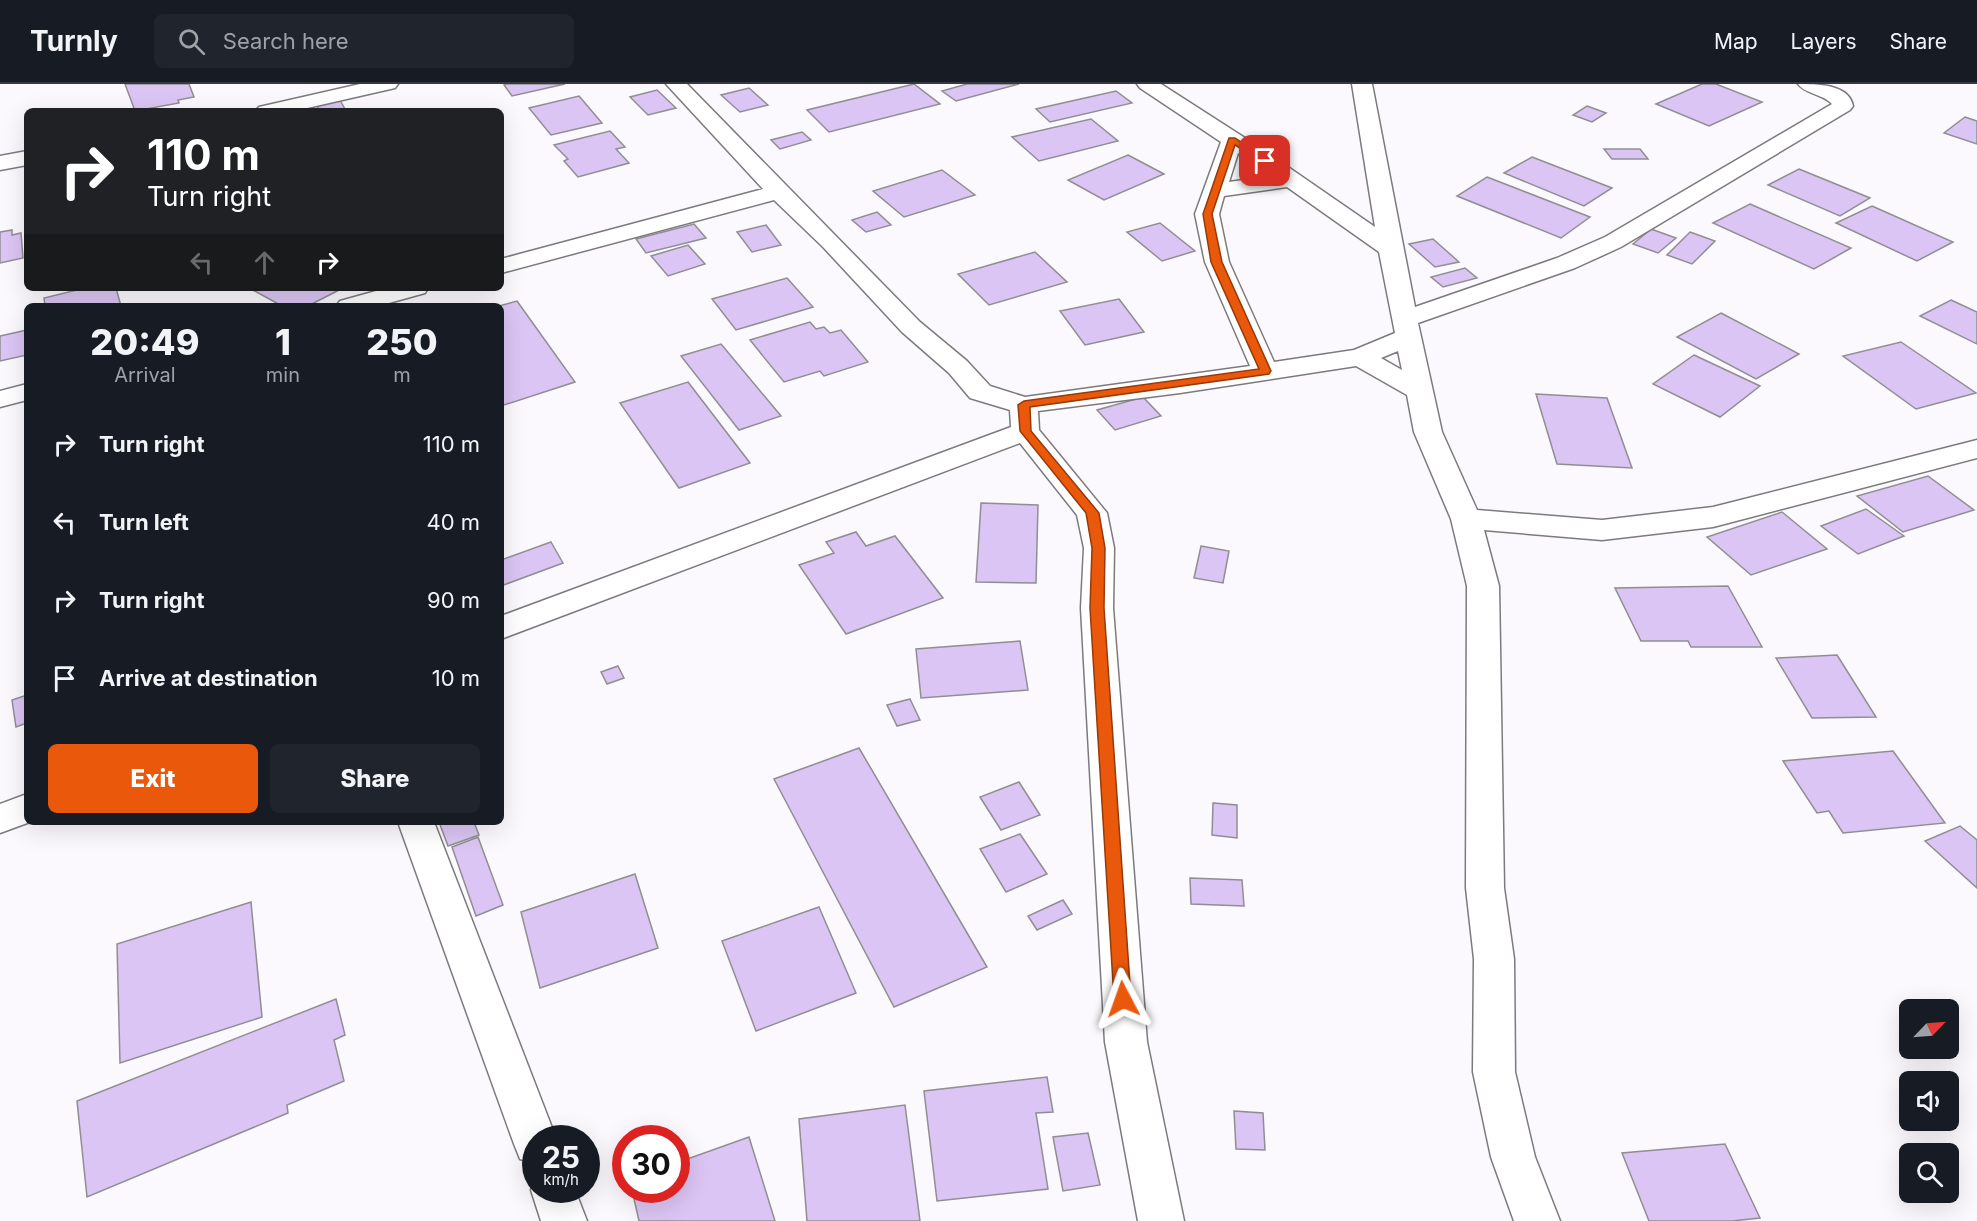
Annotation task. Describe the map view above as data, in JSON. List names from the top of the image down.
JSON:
{
  "north": "top right",
  "page": {
    "header": "Turnly",
    "search": "Search here",
    "nav": ["Map", "Layers", "Share"],
    "turn": ["110 m", "Turn right"],
    "eta": [
      "20:49",
      "Arrival",
      "1",
      "min",
      "250",
      "m"
    ],
    "list": [
      {
        "name": "Turn right",
        "value": "110 m"
      },
      {
        "name": "Turn left",
        "value": "40 m"
      },
      {
        "name": "Turn right",
        "value": "90 m"
      },
      {
        "name": "Arrive at destination",
        "value": "10 m"
      }
    ],
    "buttons": ["Exit", "Share"],
    "speed": "25 km/h",
    "limit": "30"
  }
}
